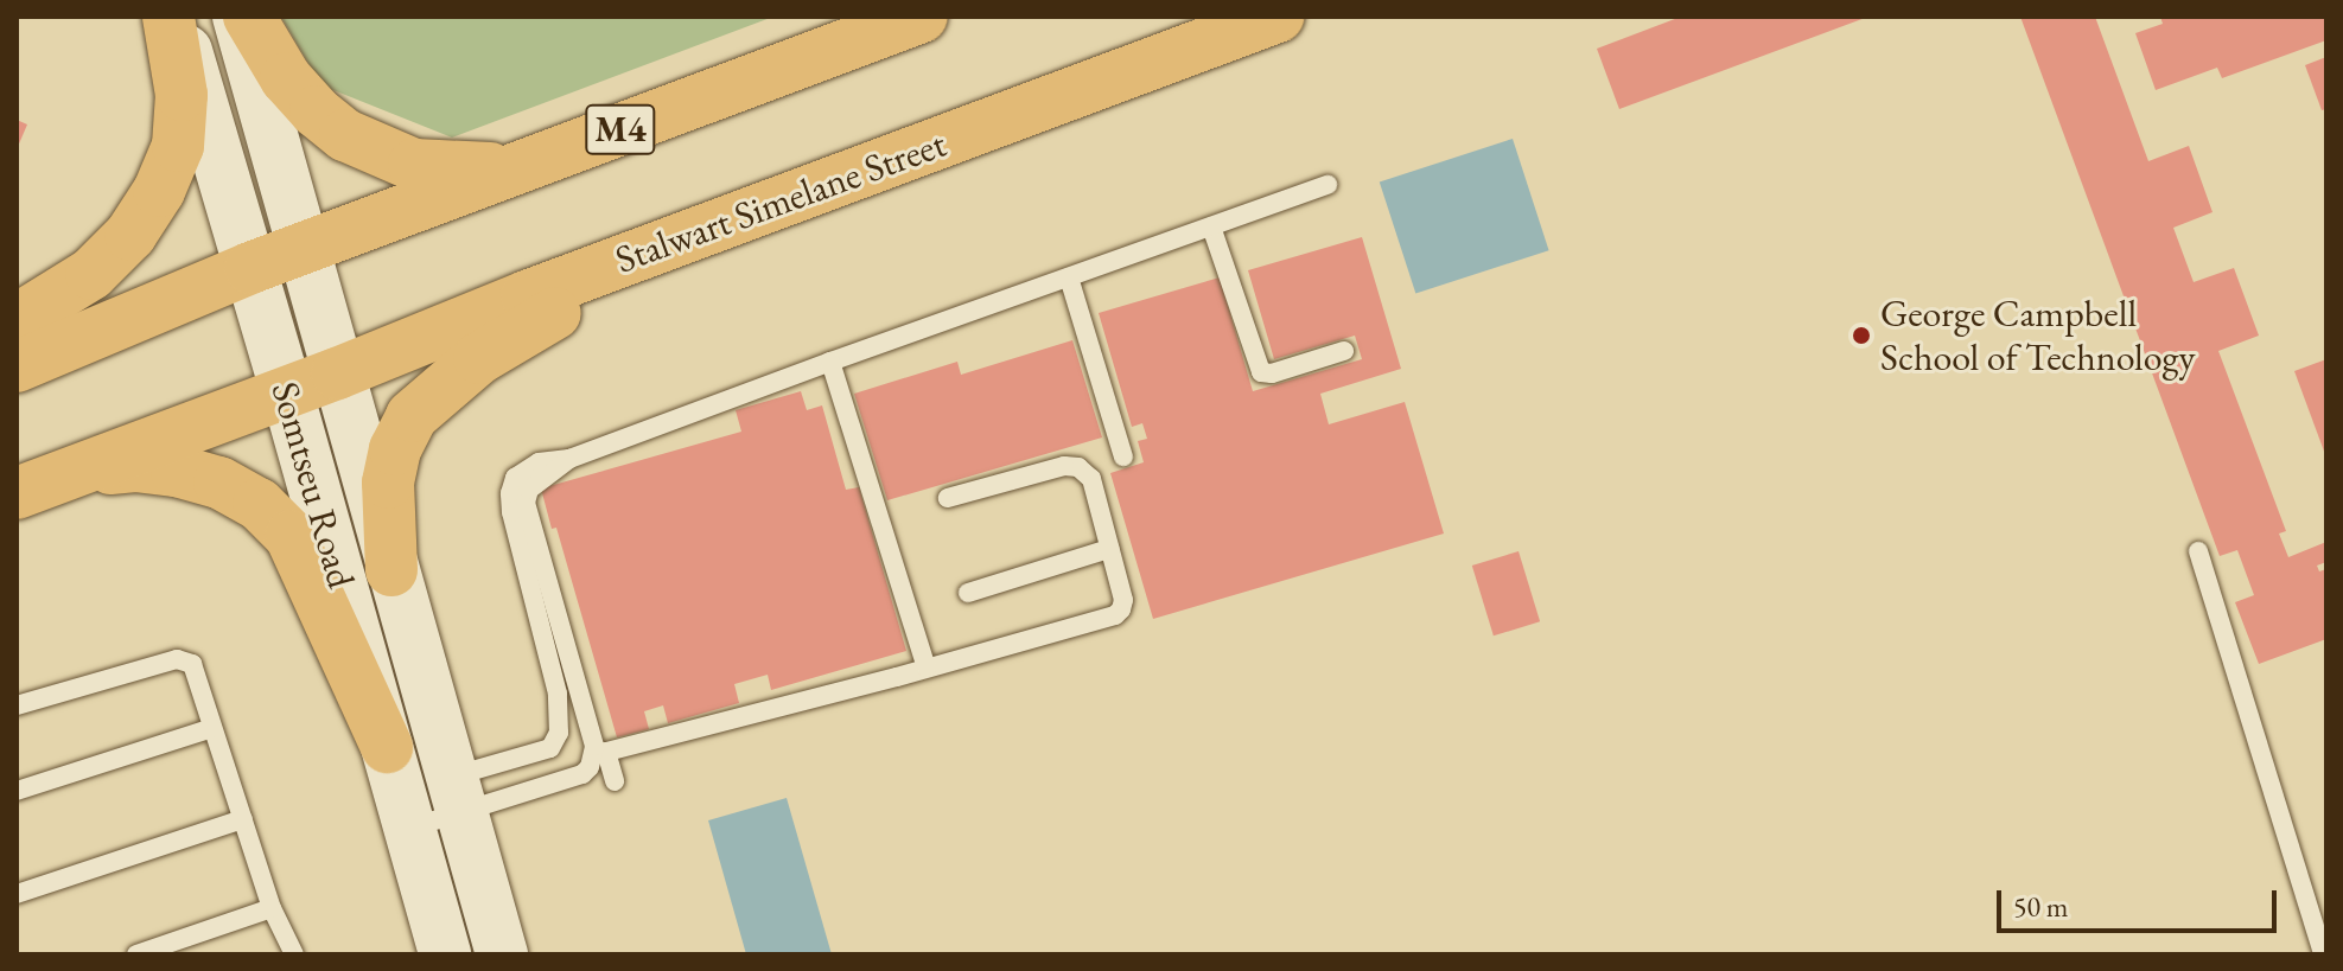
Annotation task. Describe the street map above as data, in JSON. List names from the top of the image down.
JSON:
{
  "streets": {
    "highway": ["M4", "Stalwart Simelane Street"],
    "main road": ["Somtseu Road"]
  },
  "crossings": [
    ["M4", "Somtseu Road"],
    ["Stalwart Simelane Street", "Somtseu Road"]
  ],
  "places": ["George Campbell School of Technology"],
  "scale_bar": "50 m"
}
